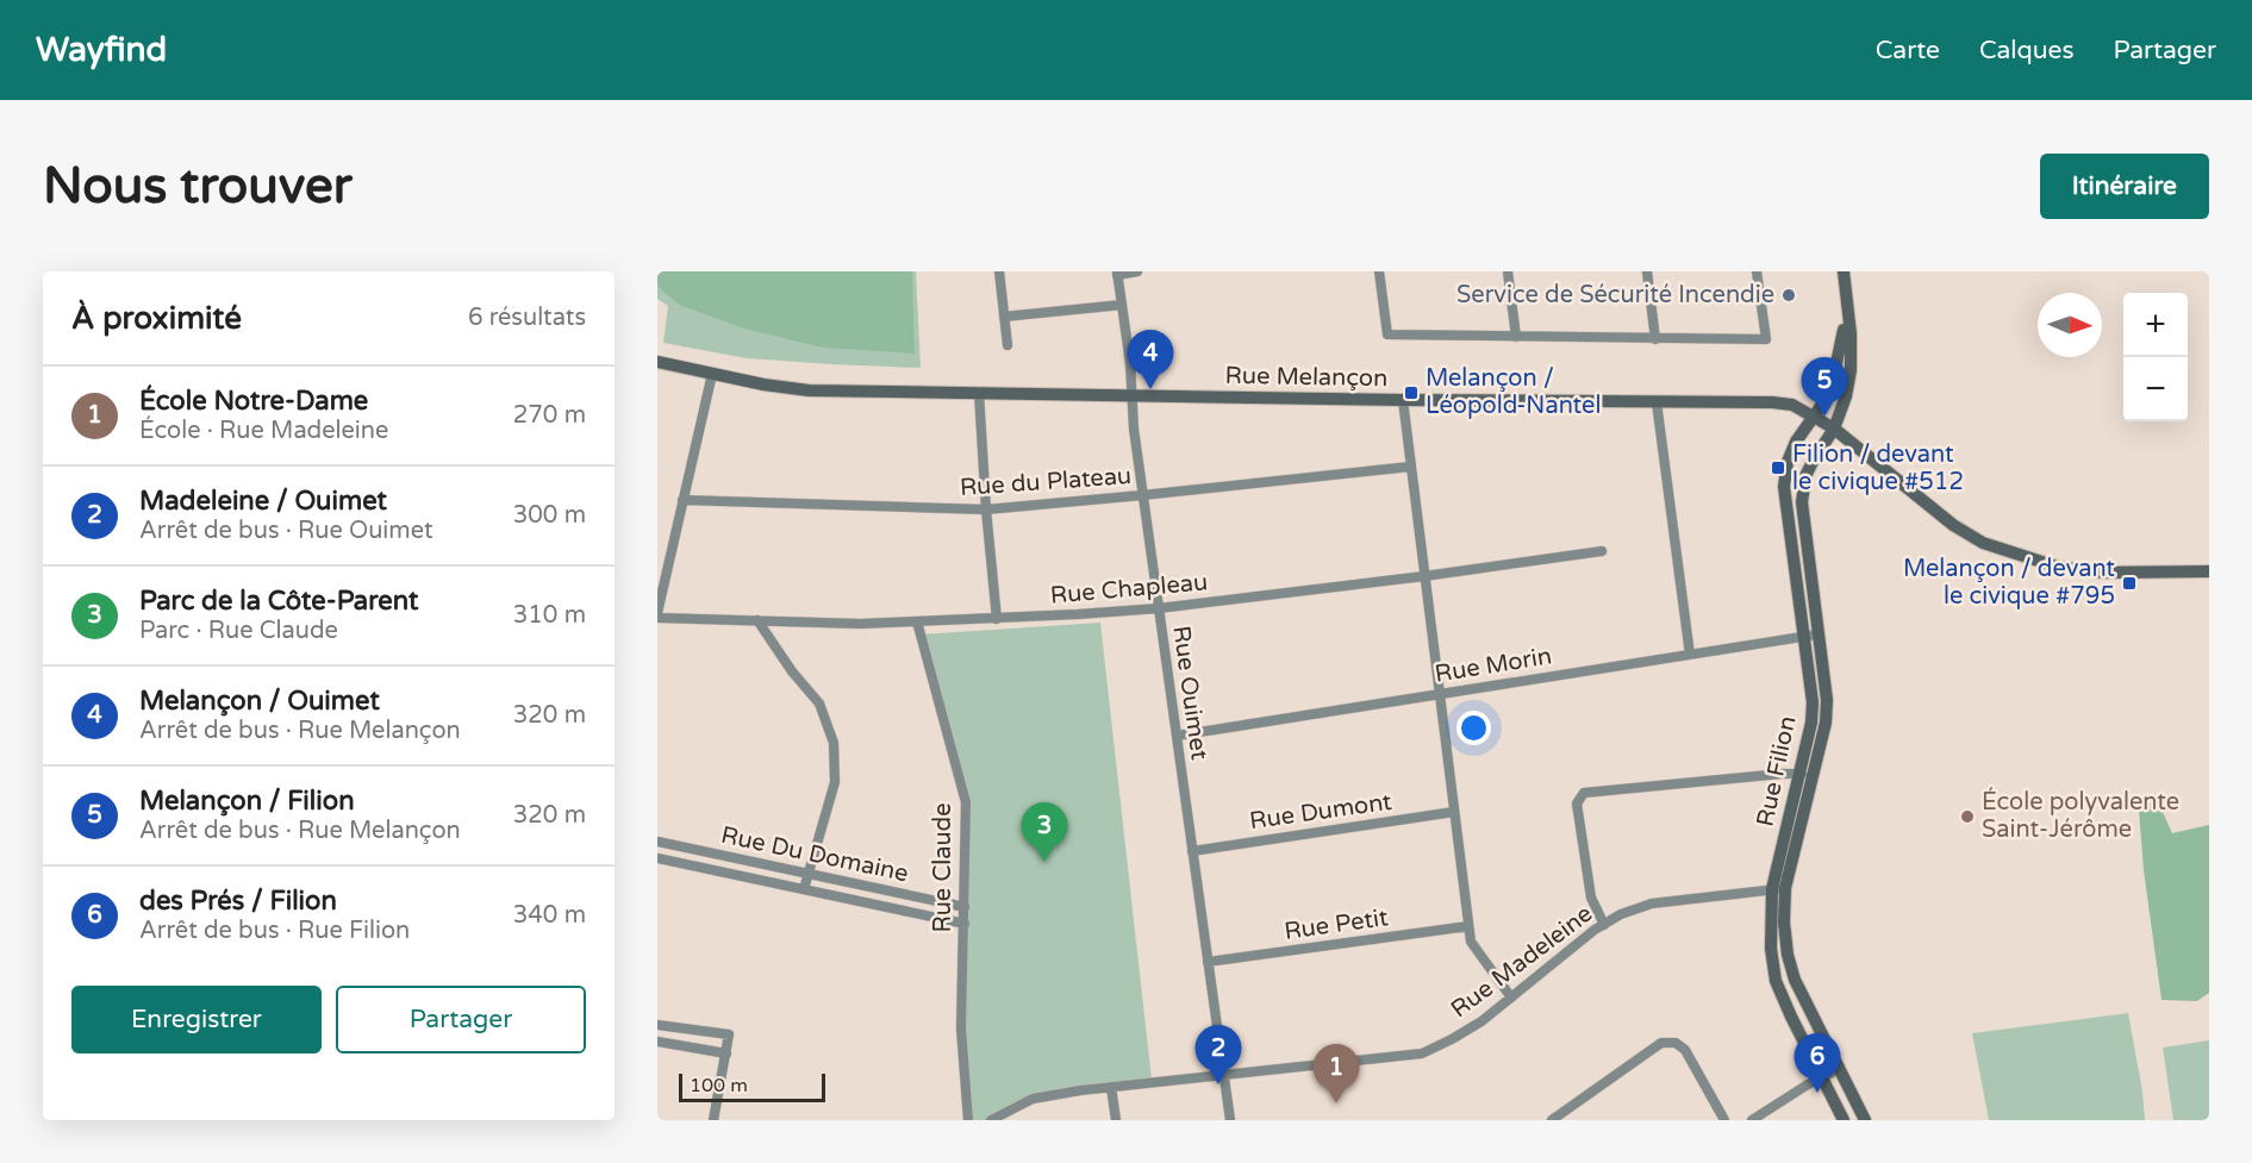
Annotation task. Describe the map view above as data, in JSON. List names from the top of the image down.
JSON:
{
  "streets": {
    "street": [
      "Rue Melançon",
      "Rue du Plateau",
      "Rue Chapleau",
      "Rue Morin",
      "Rue Ouimet",
      "Rue Filion",
      "Rue Dumont",
      "Rue Du Domaine",
      "Rue Claude",
      "Rue Petit",
      "Rue Madeleine"
    ]
  },
  "crossings": [
    ["Rue Melançon", "Rue Ouimet"],
    ["Rue Melançon", "Rue Filion"],
    ["Rue du Plateau", "Rue Ouimet"],
    ["Rue Chapleau", "Rue Ouimet"],
    ["Rue Chapleau", "Rue Claude"],
    ["Rue Morin", "Rue Ouimet"],
    ["Rue Morin", "Rue Filion"],
    ["Rue Ouimet", "Rue Dumont"],
    ["Rue Ouimet", "Rue Petit"],
    ["Rue Ouimet", "Rue Madeleine"],
    ["Rue Filion", "Rue Madeleine"],
    ["Rue Du Domaine", "Rue Claude"]
  ],
  "places": {
    "other": ["Service de Sécurité Incendie", "École polyvalente Saint-Jérôme"],
    "transit": ["Melançon / Léopold-Nantel", "Filion / devant le civique #512", "Melançon / devant le civique #795"]
  },
  "scale_bar": "100 m",
  "north": "right",
  "page": {
    "header": "Wayfind",
    "nav": ["Carte", "Calques", "Partager"],
    "buttons": [
      "Itinéraire",
      ["Enregistrer", "Partager"]
    ],
    "title": "Nous trouver",
    "heading": ["À proximité", "6 résultats"],
    "map_buttons": ["+", "−"],
    "pins": [
      "4",
      "5",
      "3",
      "2",
      "6",
      "1"
    ],
    "list": [
      {
        "mark": "1",
        "name": "École Notre-Dame",
        "note": "École · Rue Madeleine",
        "value": "270 m"
      },
      {
        "mark": "2",
        "name": "Madeleine / Ouimet",
        "note": "Arrêt de bus · Rue Ouimet",
        "value": "300 m"
      },
      {
        "mark": "3",
        "name": "Parc de la Côte-Parent",
        "note": "Parc · Rue Claude",
        "value": "310 m"
      },
      {
        "mark": "4",
        "name": "Melançon / Ouimet",
        "note": "Arrêt de bus · Rue Melançon",
        "value": "320 m"
      },
      {
        "mark": "5",
        "name": "Melançon / Filion",
        "note": "Arrêt de bus · Rue Melançon",
        "value": "320 m"
      },
      {
        "mark": "6",
        "name": "des Prés / Filion",
        "note": "Arrêt de bus · Rue Filion",
        "value": "340 m"
      }
    ],
    "scale": "100 m"
  }
}
